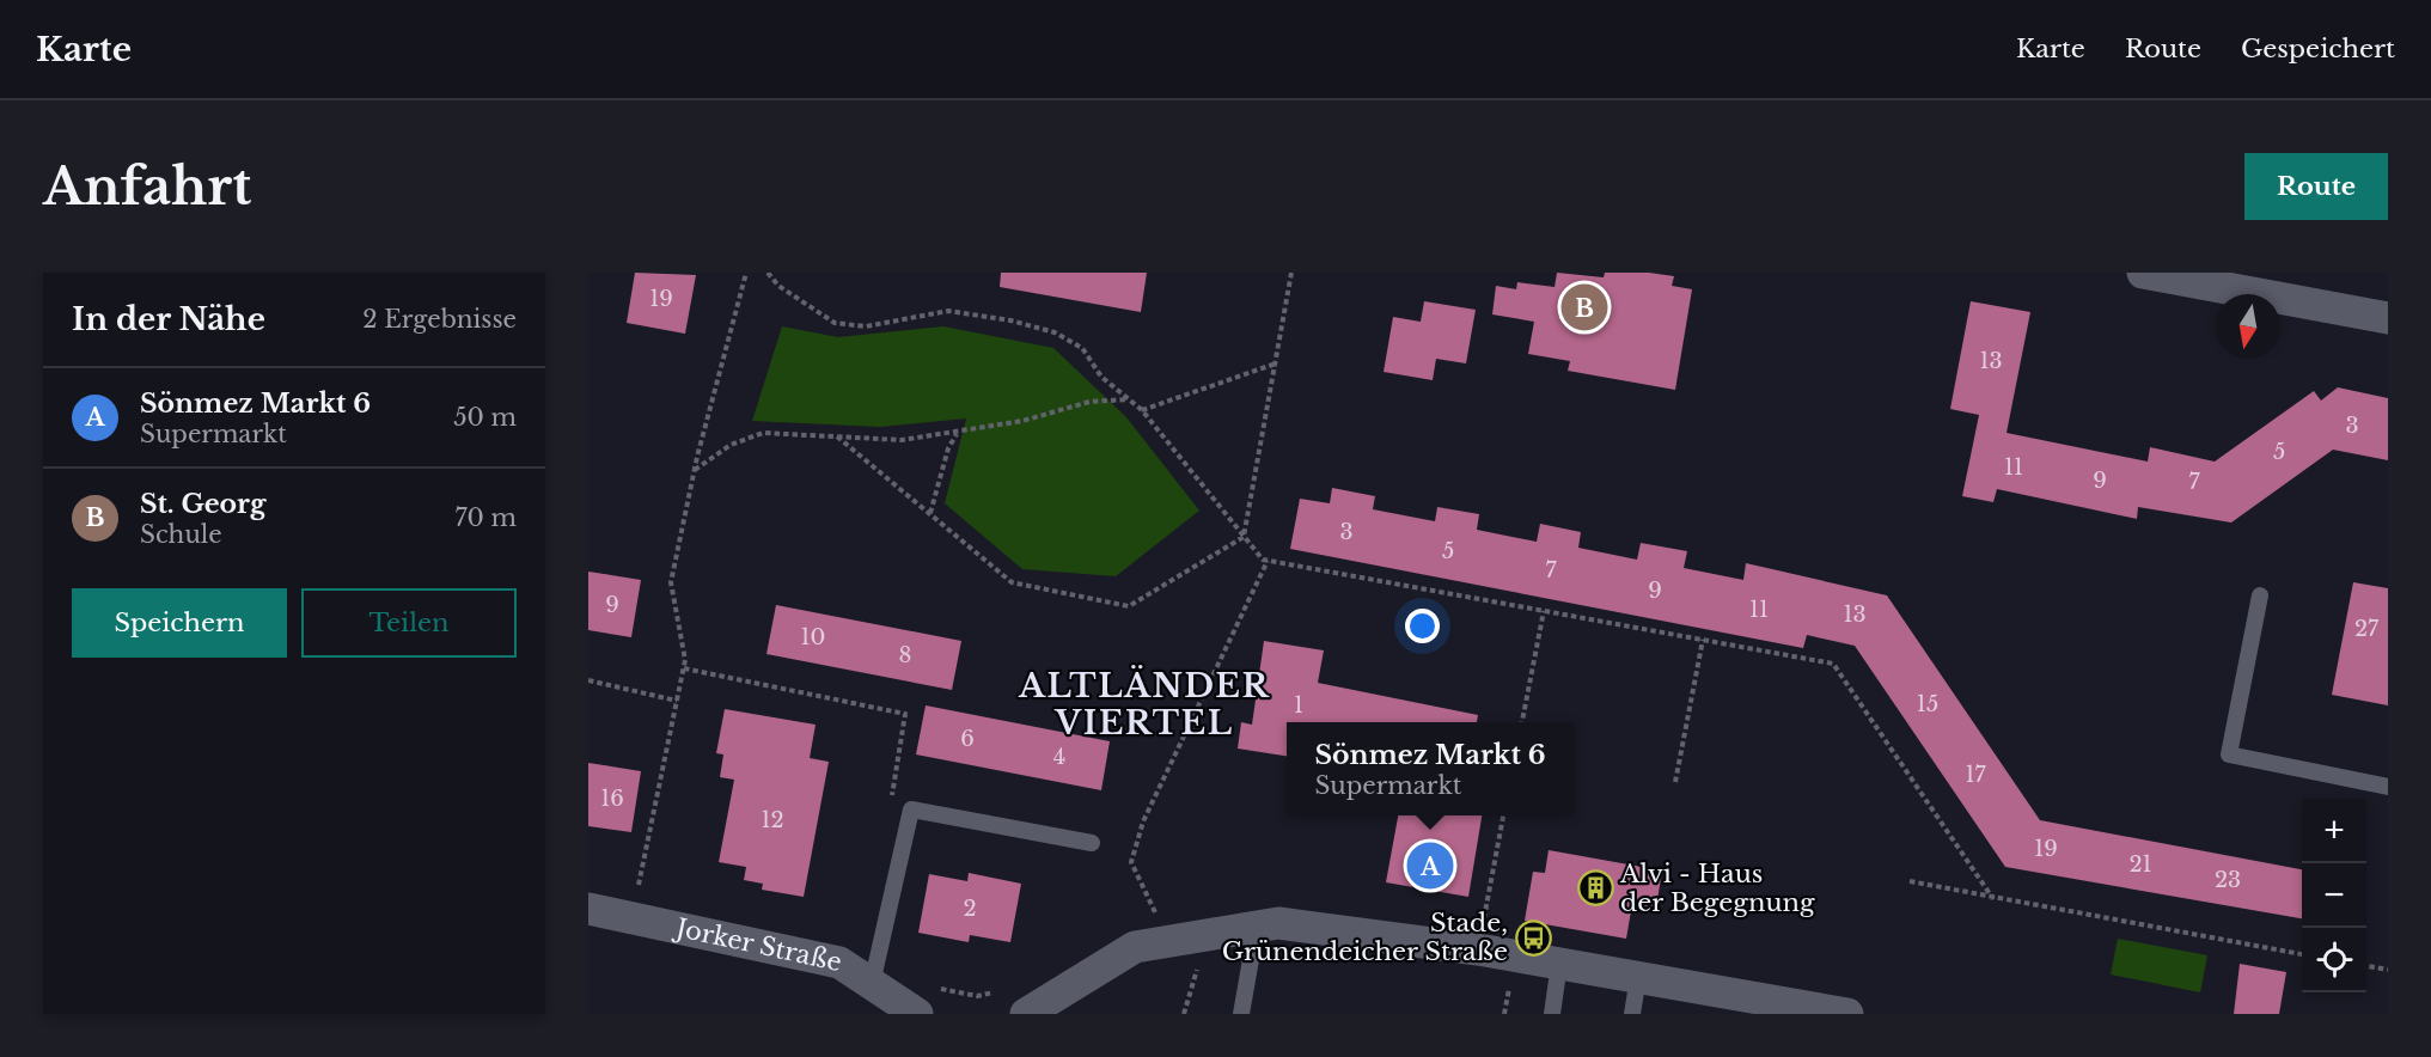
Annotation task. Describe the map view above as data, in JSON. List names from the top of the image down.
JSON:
{
  "streets": {
    "street": ["Jorker Straße"]
  },
  "districts": ["ALTLÄNDER VIERTEL"],
  "places": {
    "building": ["Alvi - Haus der Begegnung"],
    "bus stop": ["Stade, Grünendeicher Straße"]
  },
  "house_numbers": [
    "19",
    "13",
    "3",
    "5",
    "11",
    "9",
    "7",
    "3",
    "5",
    "7",
    "9",
    "9",
    "11",
    "13",
    "27",
    "10",
    "8",
    "15",
    "1",
    "6",
    "4",
    "17",
    "16",
    "12",
    "19",
    "21",
    "23",
    "2"
  ],
  "north": "bottom",
  "page": {
    "header": "Karte",
    "nav": ["Karte", "Route", "Gespeichert"],
    "buttons": [
      "Route",
      ["Speichern", "Teilen"]
    ],
    "title": "Anfahrt",
    "heading": ["In der Nähe", "2 Ergebnisse"],
    "pins": ["B", "A"],
    "list": [
      {
        "mark": "A",
        "name": "Sönmez Markt 6",
        "note": "Supermarkt",
        "value": "50 m"
      },
      {
        "mark": "B",
        "name": "St. Georg",
        "note": "Schule",
        "value": "70 m"
      }
    ],
    "popup": ["Sönmez Markt 6", "Supermarkt"],
    "map_buttons": ["+", "−"]
  }
}
